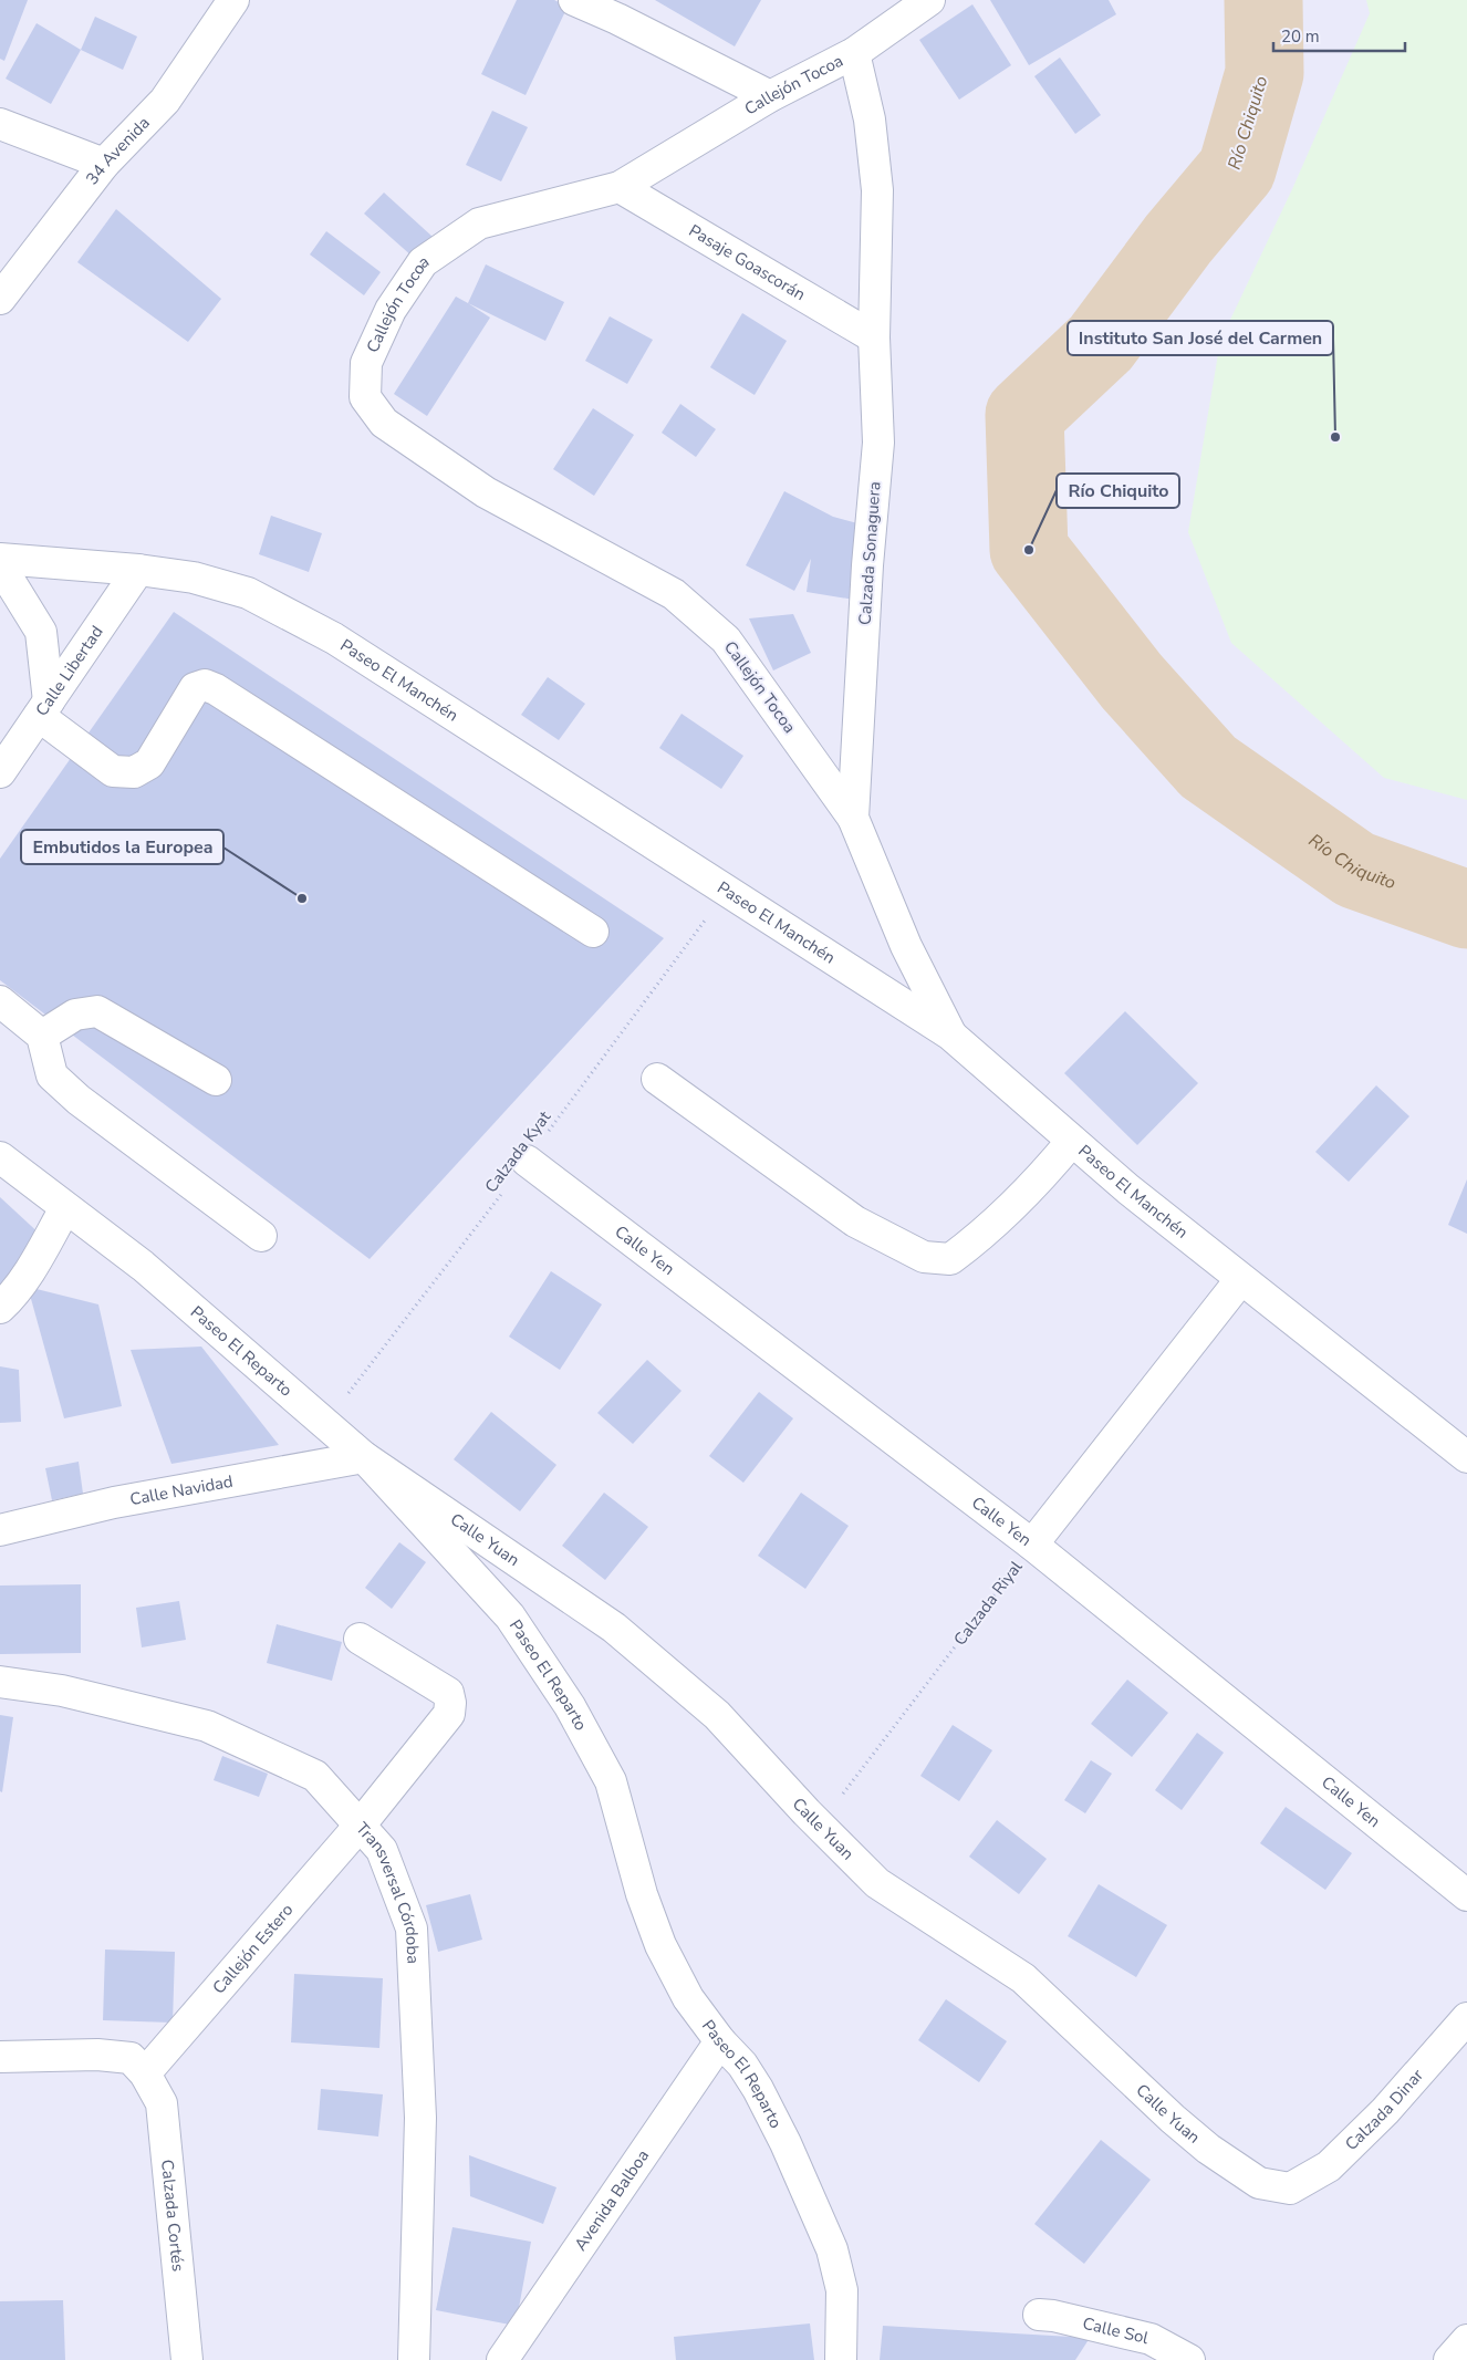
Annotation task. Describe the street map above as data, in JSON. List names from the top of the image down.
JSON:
{
  "streets": {
    "street": [
      "Callejón Tocoa",
      "34 Avenida",
      "Pasaje Goascorán",
      "Calzada Sonaguera",
      "Calle Libertad",
      "Paseo El Manchén",
      "Calle Yen",
      "Paseo El Reparto",
      "Calle Navidad",
      "Calle Yuan",
      "Calzada Riyal",
      "Transversal Córdoba",
      "Callejón Estero",
      "Calzada Dinar",
      "Avenida Balboa",
      "Calzada Cortés",
      "Calle Sol"
    ],
    "path": ["Calzada Kyat"]
  },
  "crossings": [
    ["Callejón Tocoa", "Pasaje Goascorán"],
    ["Callejón Tocoa", "Calzada Sonaguera"],
    ["Pasaje Goascorán", "Calzada Sonaguera"],
    ["Calzada Sonaguera", "Paseo El Manchén"],
    ["Calle Libertad", "Paseo El Manchén"],
    ["Paseo El Manchén", "Calzada Kyat"],
    ["Paseo El Manchén", "Calzada Riyal"],
    ["Calzada Kyat", "Calle Yen"],
    ["Calzada Kyat", "Paseo El Reparto"],
    ["Calle Yen", "Calzada Riyal"],
    ["Paseo El Reparto", "Calle Navidad"],
    ["Paseo El Reparto", "Calle Yuan"],
    ["Paseo El Reparto", "Avenida Balboa"],
    ["Calle Navidad", "Calle Yuan"],
    ["Calle Yuan", "Calzada Riyal"],
    ["Calle Yuan", "Calzada Dinar"],
    ["Transversal Córdoba", "Callejón Estero"],
    ["Callejón Estero", "Calzada Cortés"]
  ],
  "water": ["Río Chiquito"],
  "places": ["Instituto San José del Carmen", "Río Chiquito", "Embutidos la Europea"],
  "scale_bar": "20 m"
}
